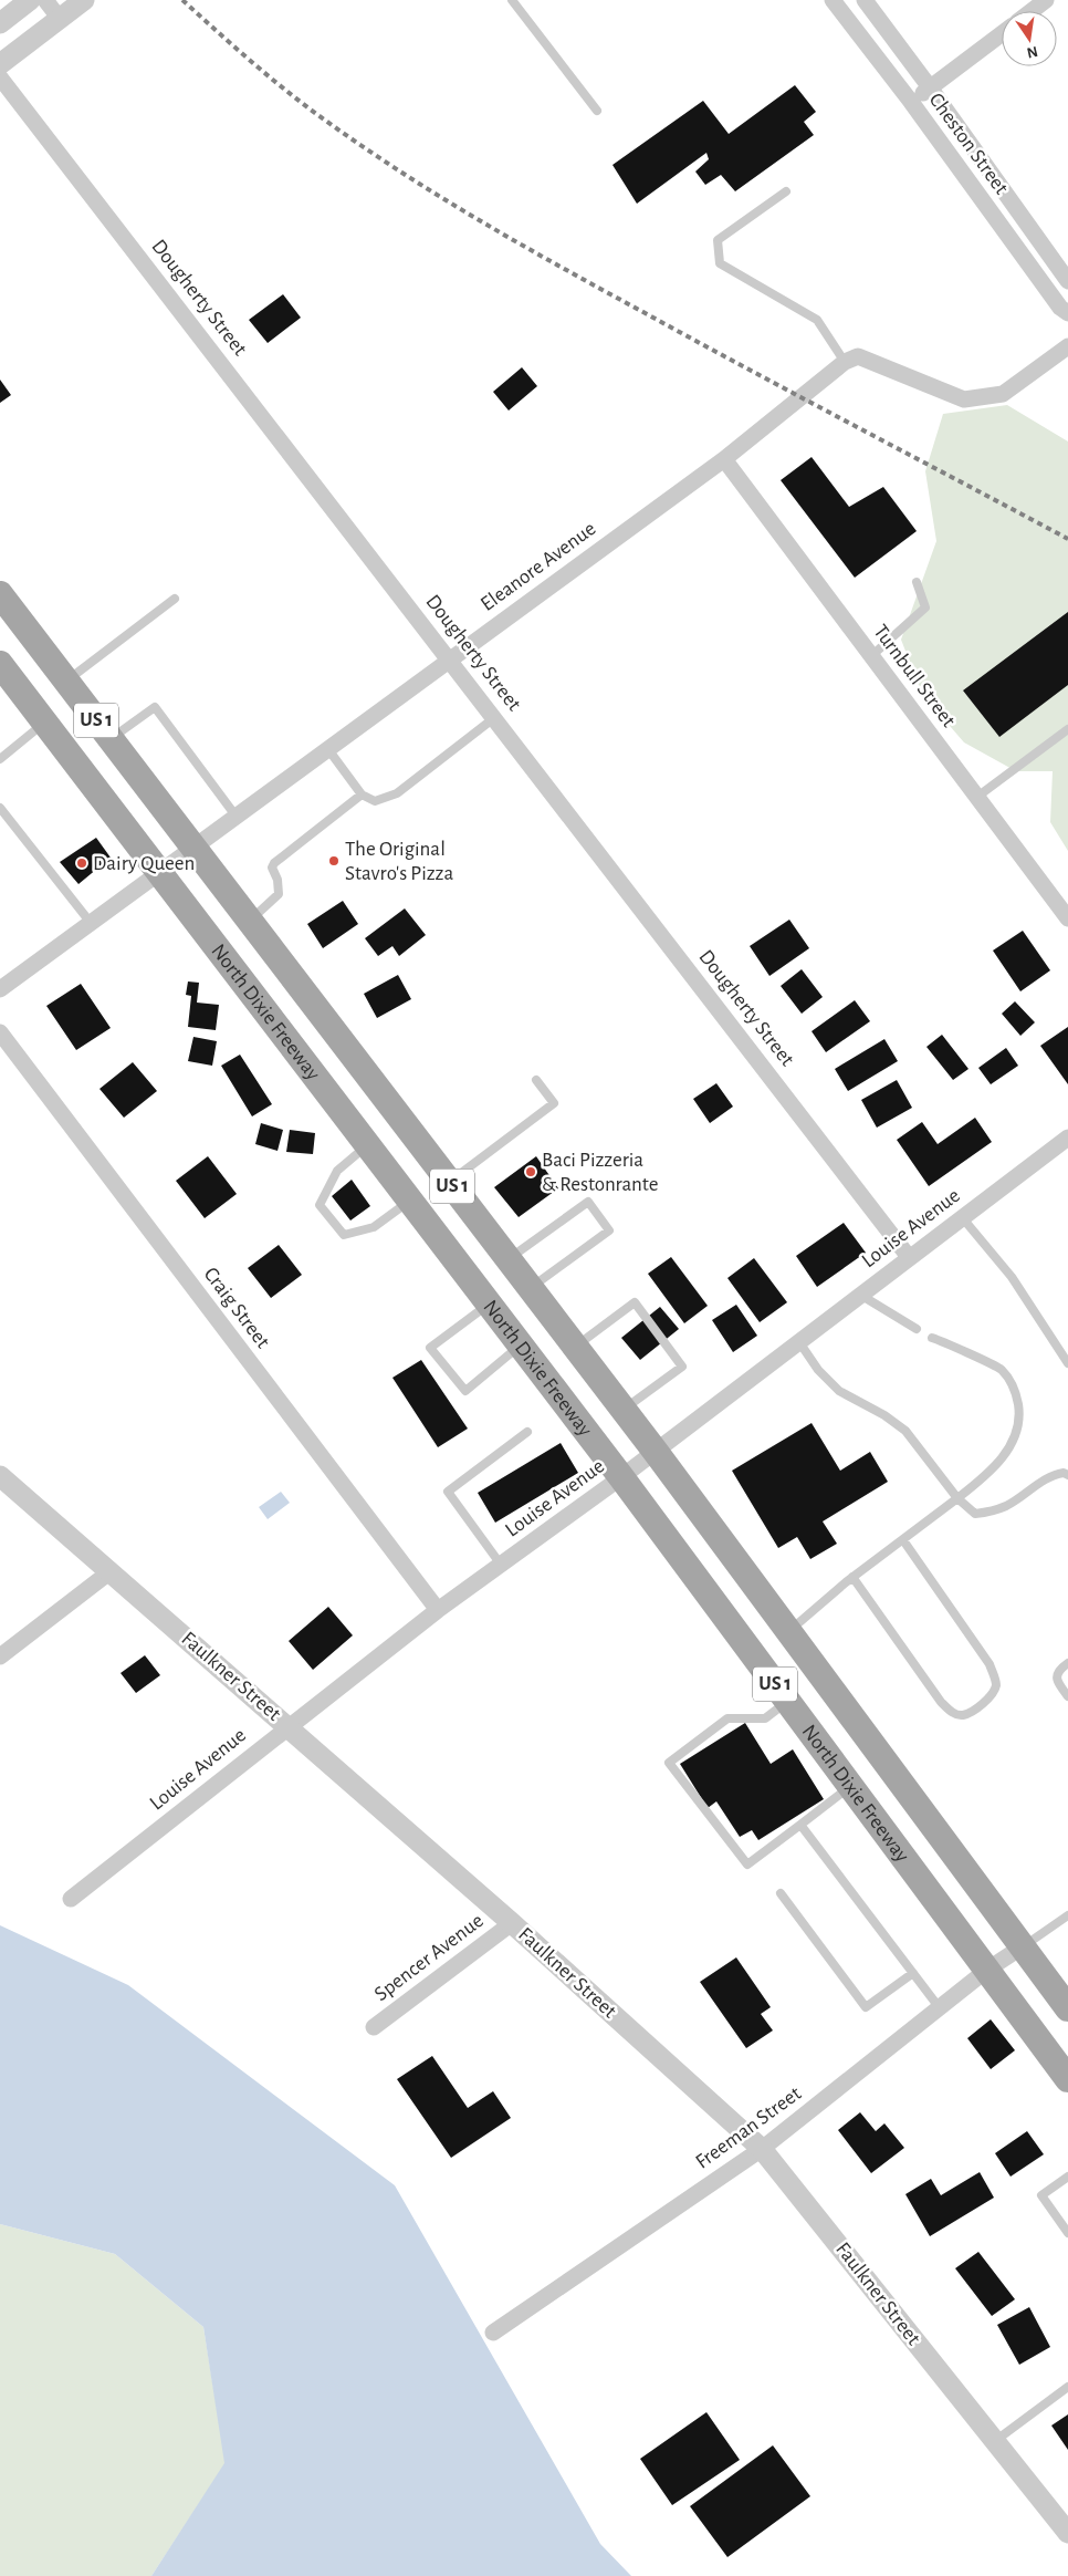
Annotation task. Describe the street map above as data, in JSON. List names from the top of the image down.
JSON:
{
  "streets": {
    "main road": ["US 1", "North Dixie Freeway"],
    "street": [
      "Cheston Street",
      "Dougherty Street",
      "Eleanore Avenue",
      "Turnbull Street",
      "Louise Avenue",
      "Craig Street",
      "Faulkner Street",
      "Spencer Avenue",
      "Freeman Street"
    ]
  },
  "crossings": [
    ["Dougherty Street", "Eleanore Avenue"],
    ["Dougherty Street", "Louise Avenue"],
    ["Eleanore Avenue", "Turnbull Street"],
    ["Eleanore Avenue", "North Dixie Freeway"],
    ["North Dixie Freeway", "Louise Avenue"],
    ["North Dixie Freeway", "Freeman Street"],
    ["Louise Avenue", "Craig Street"],
    ["Louise Avenue", "Faulkner Street"],
    ["Faulkner Street", "Spencer Avenue"],
    ["Faulkner Street", "Freeman Street"]
  ],
  "places": ["The Original Stavro's Pizza", "Dairy Queen", "Baci Pizzeria & Restonrante"],
  "north": "bottom"
}
